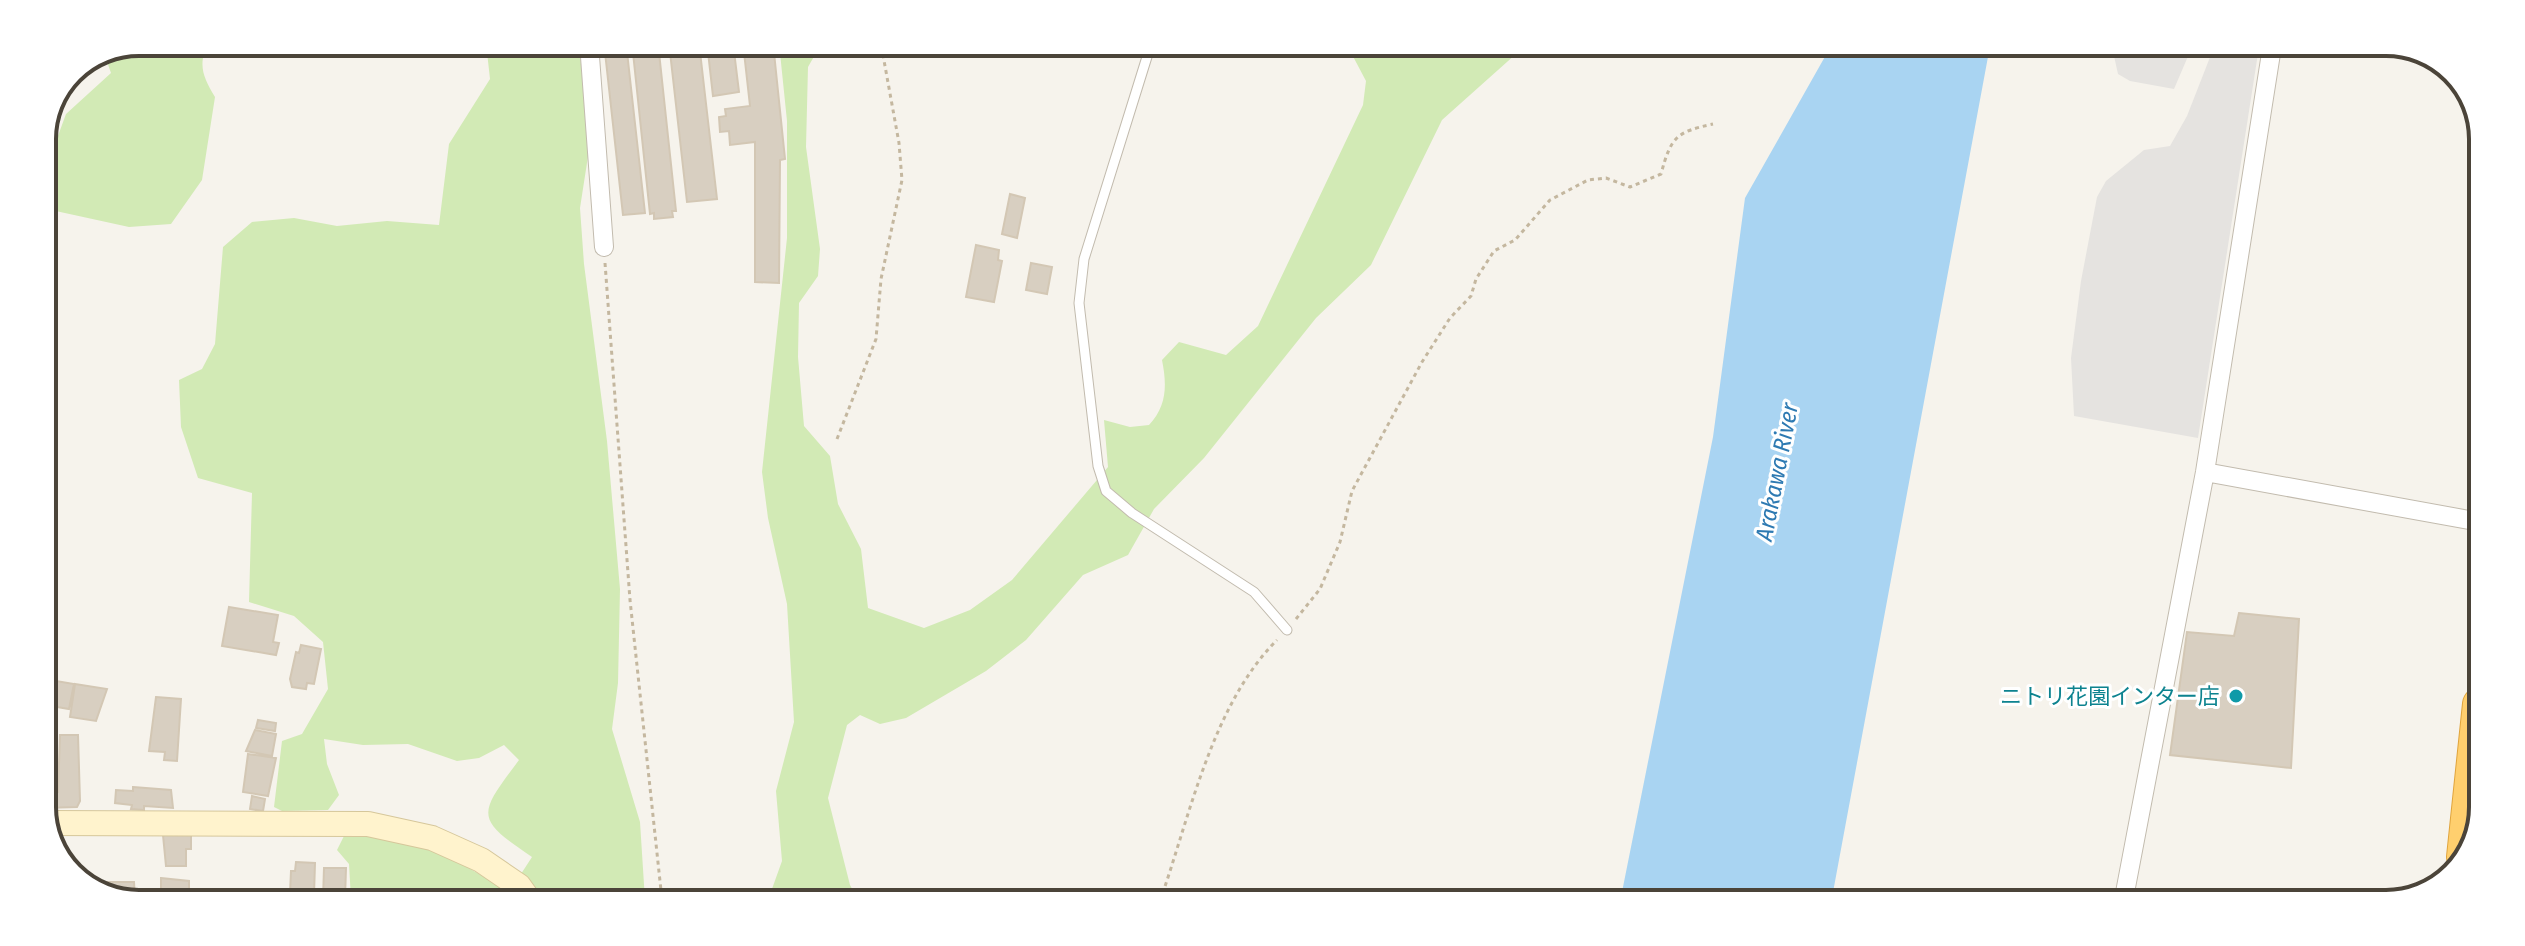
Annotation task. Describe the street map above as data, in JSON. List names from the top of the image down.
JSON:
{
  "water": ["Arakawa River"],
  "places": ["ニトリ花園インター店"]
}
